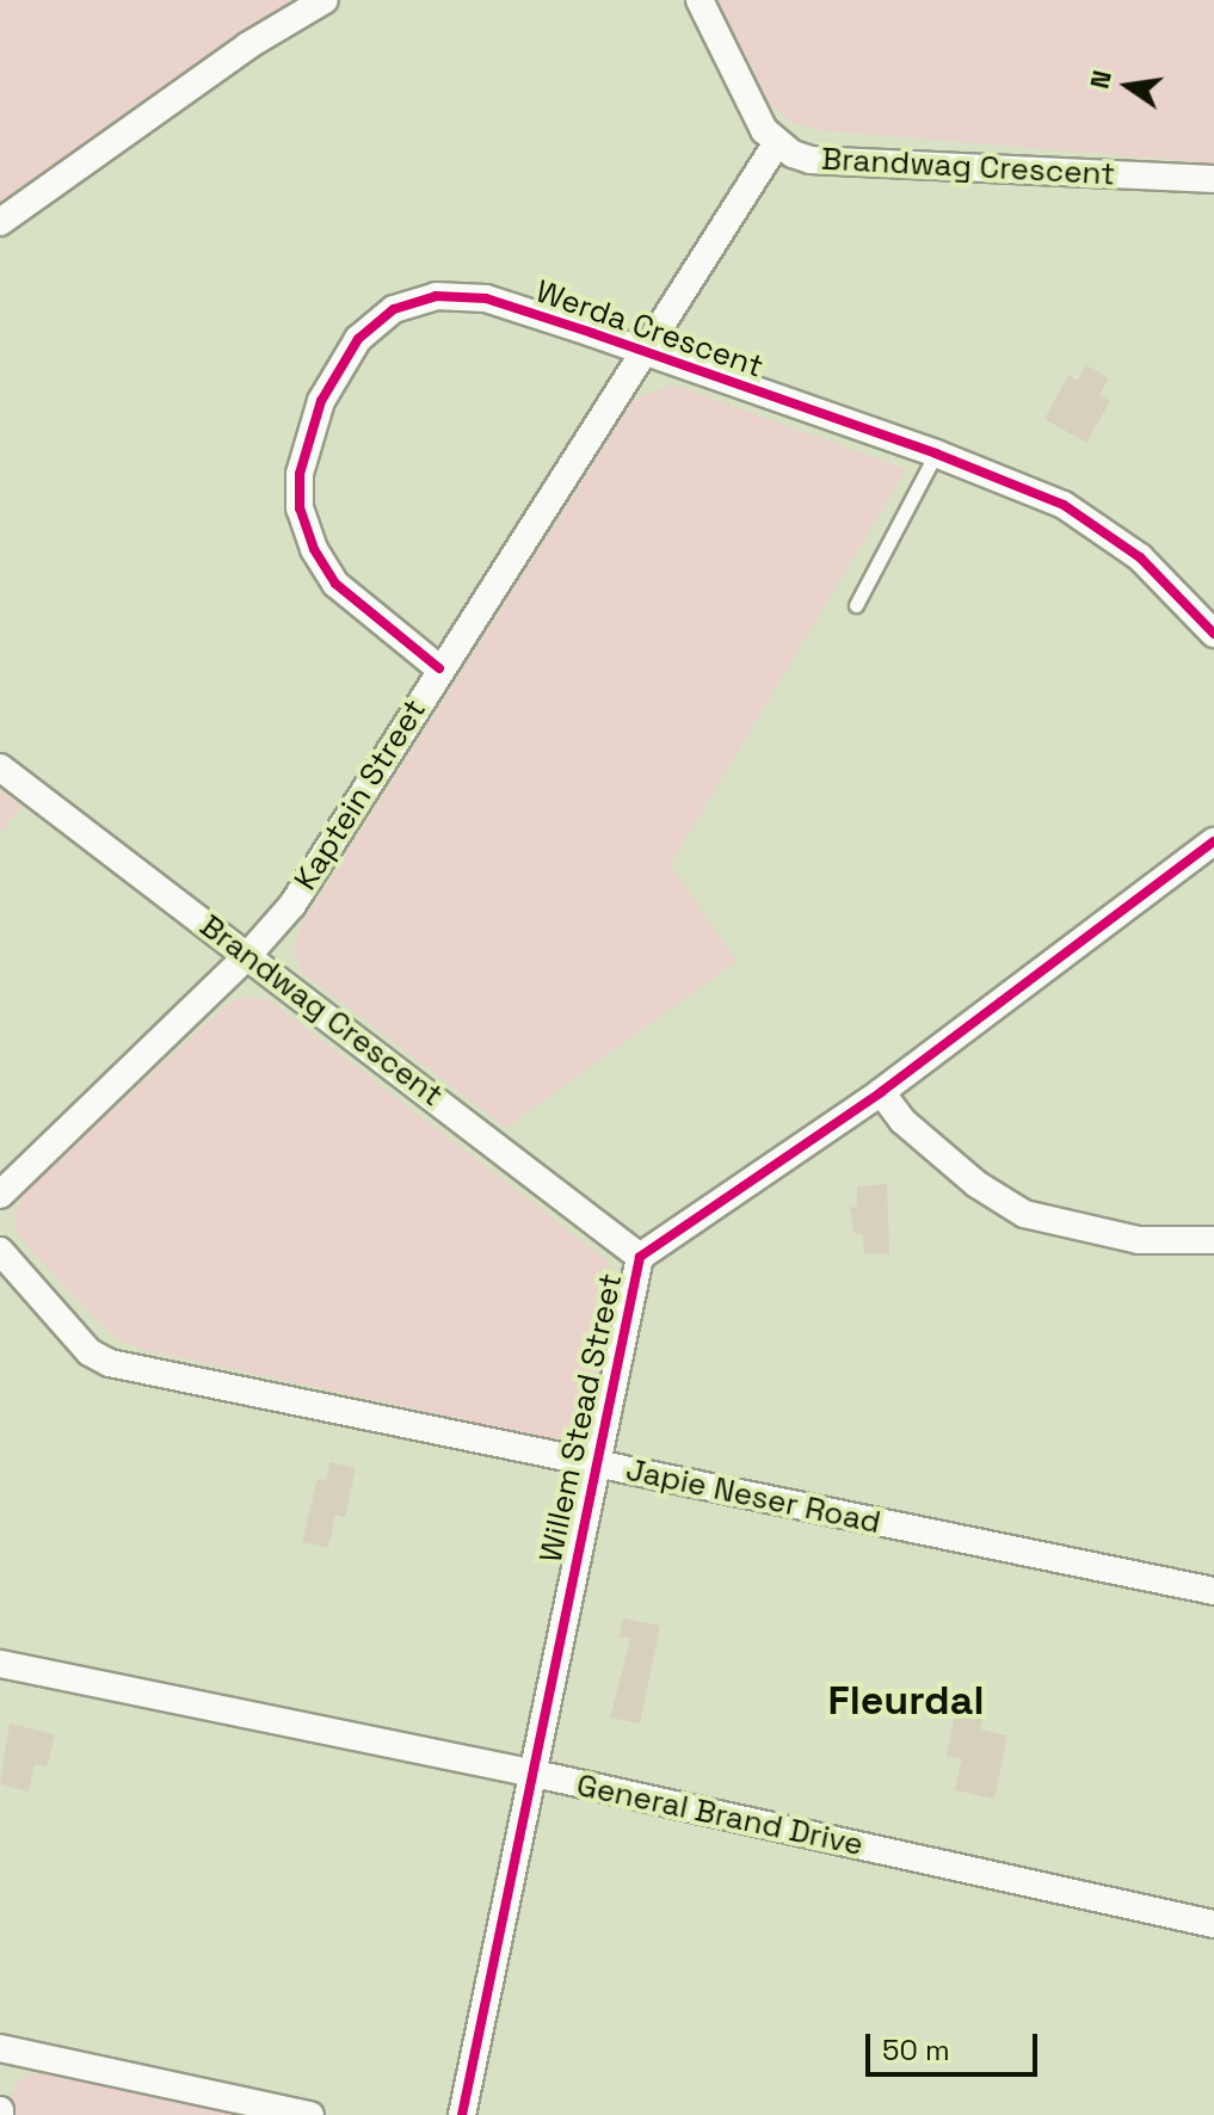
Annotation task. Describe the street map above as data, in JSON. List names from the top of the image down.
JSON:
{
  "streets": {
    "street": [
      "Brandwag Crescent",
      "Werda Crescent",
      "Kaptein Street",
      "Willem Stead Street",
      "Japie Neser Road",
      "General Brand Drive"
    ]
  },
  "crossings": [
    ["Brandwag Crescent", "Kaptein Street"],
    ["Brandwag Crescent", "Willem Stead Street"],
    ["Werda Crescent", "Kaptein Street"],
    ["Willem Stead Street", "Japie Neser Road"],
    ["Willem Stead Street", "General Brand Drive"]
  ],
  "districts": ["Fleurdal"],
  "scale_bar": "50 m",
  "north": "left"
}
